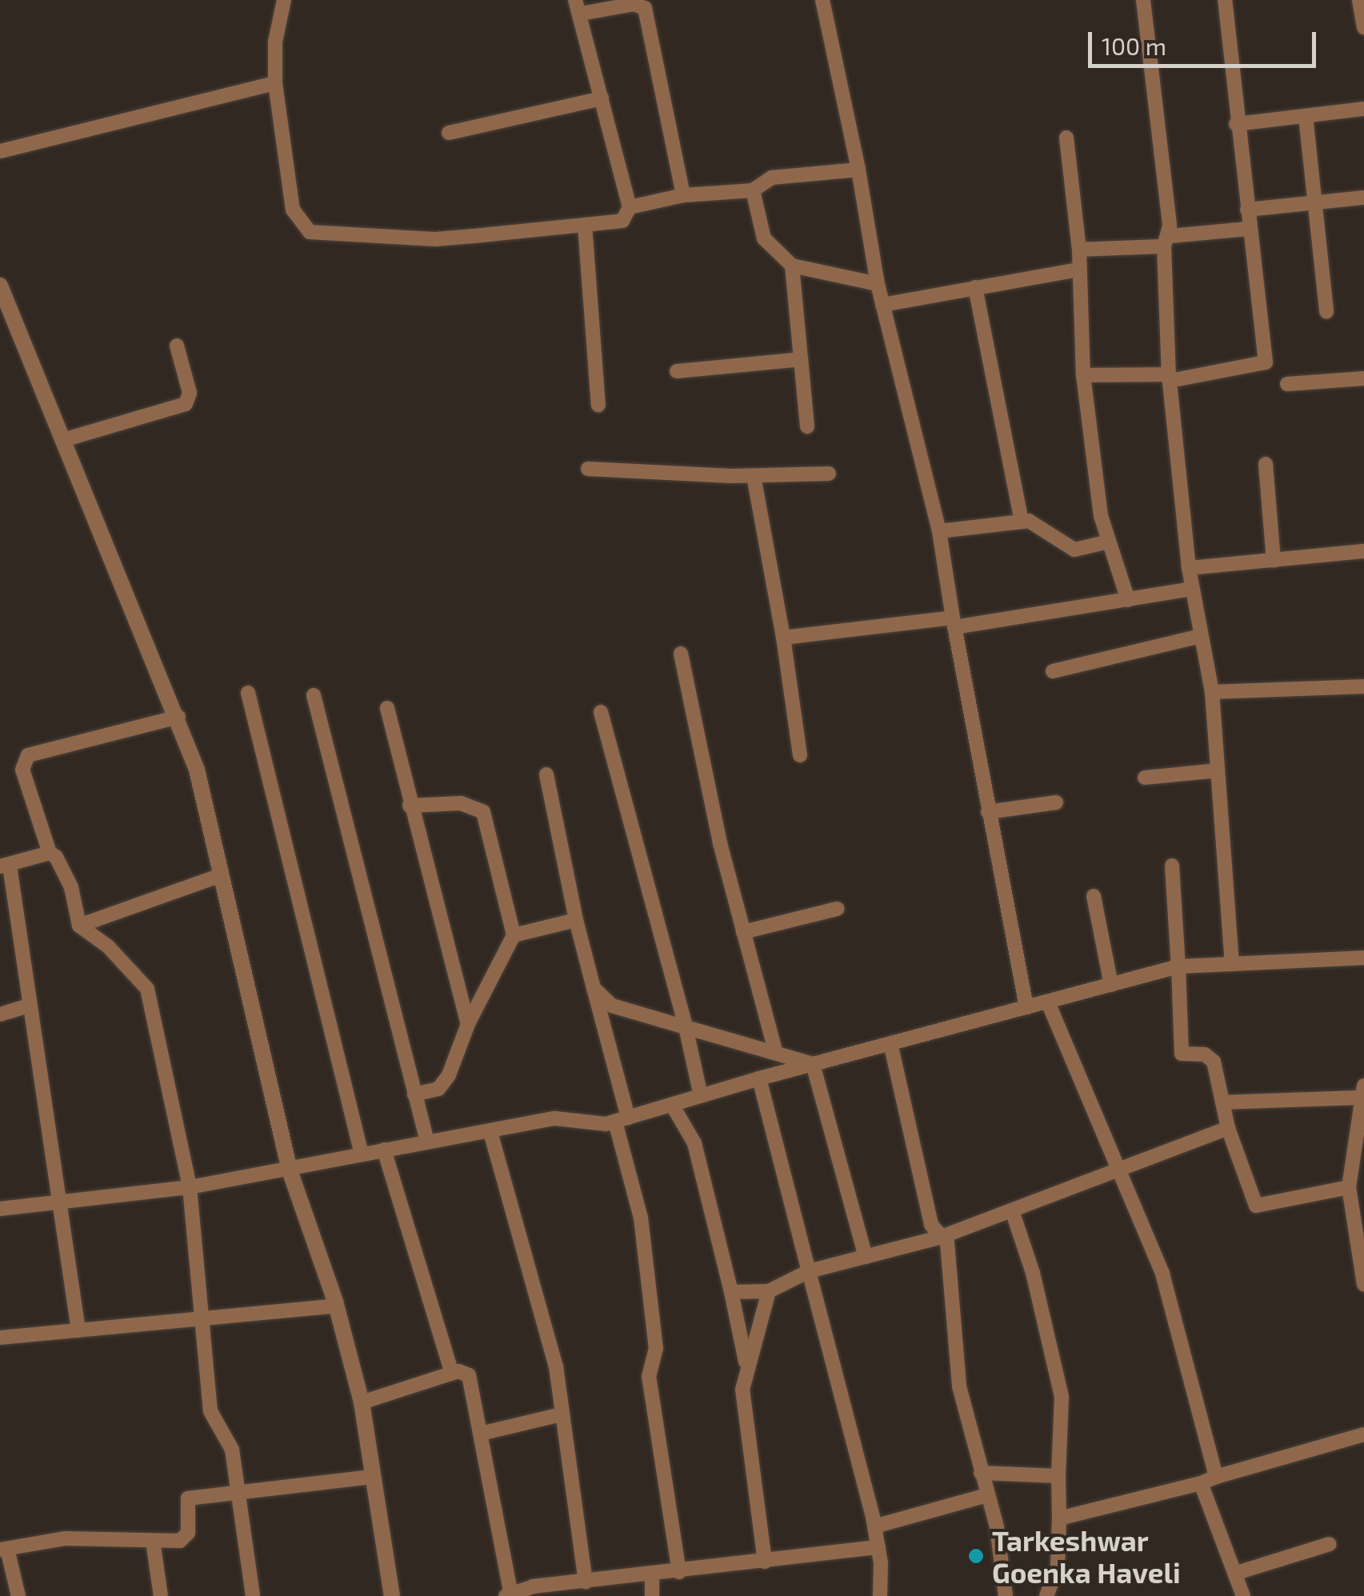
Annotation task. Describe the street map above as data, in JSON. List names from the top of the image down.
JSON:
{
  "places": ["Tarkeshwar Goenka Haveli"],
  "scale_bar": "100 m"
}
